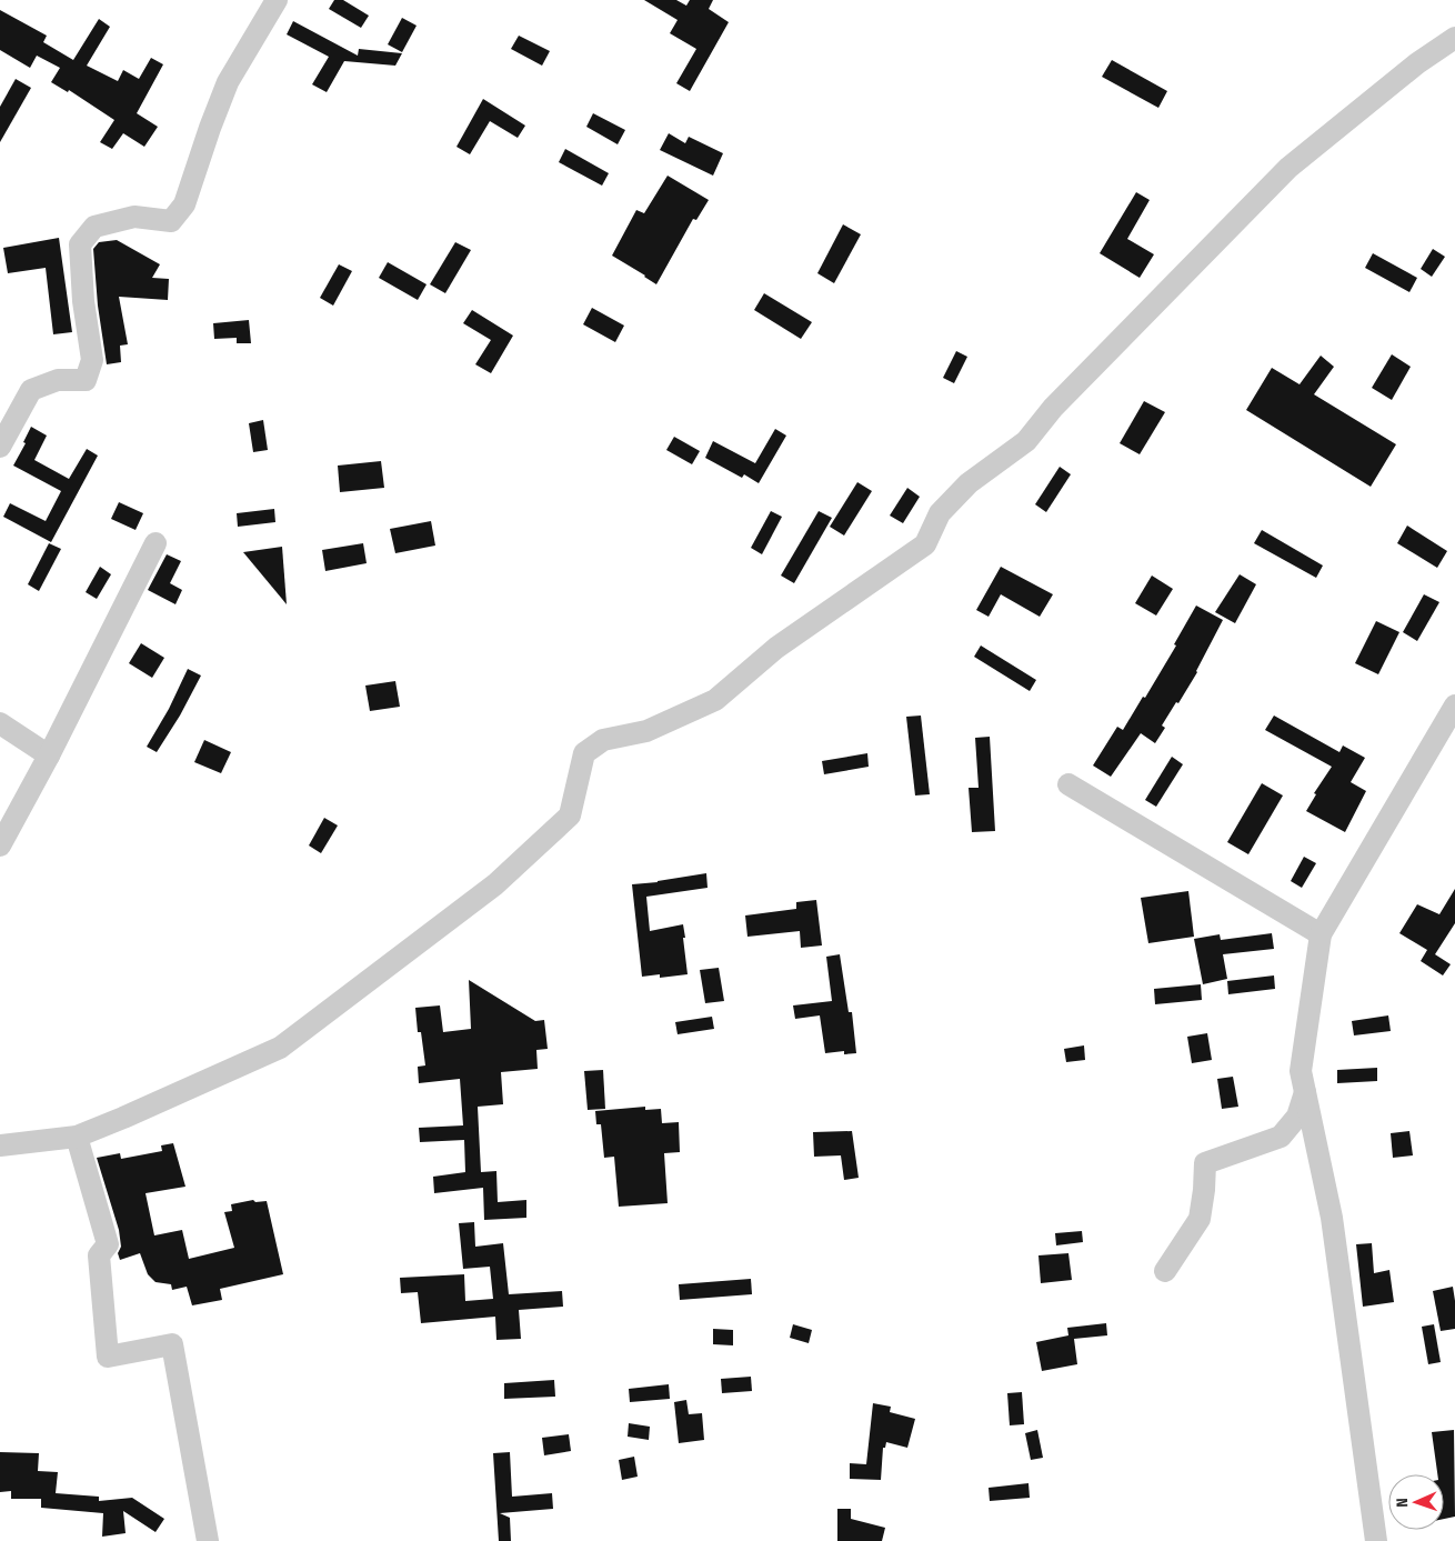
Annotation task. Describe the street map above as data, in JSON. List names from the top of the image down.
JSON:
{
  "north": "left"
}
